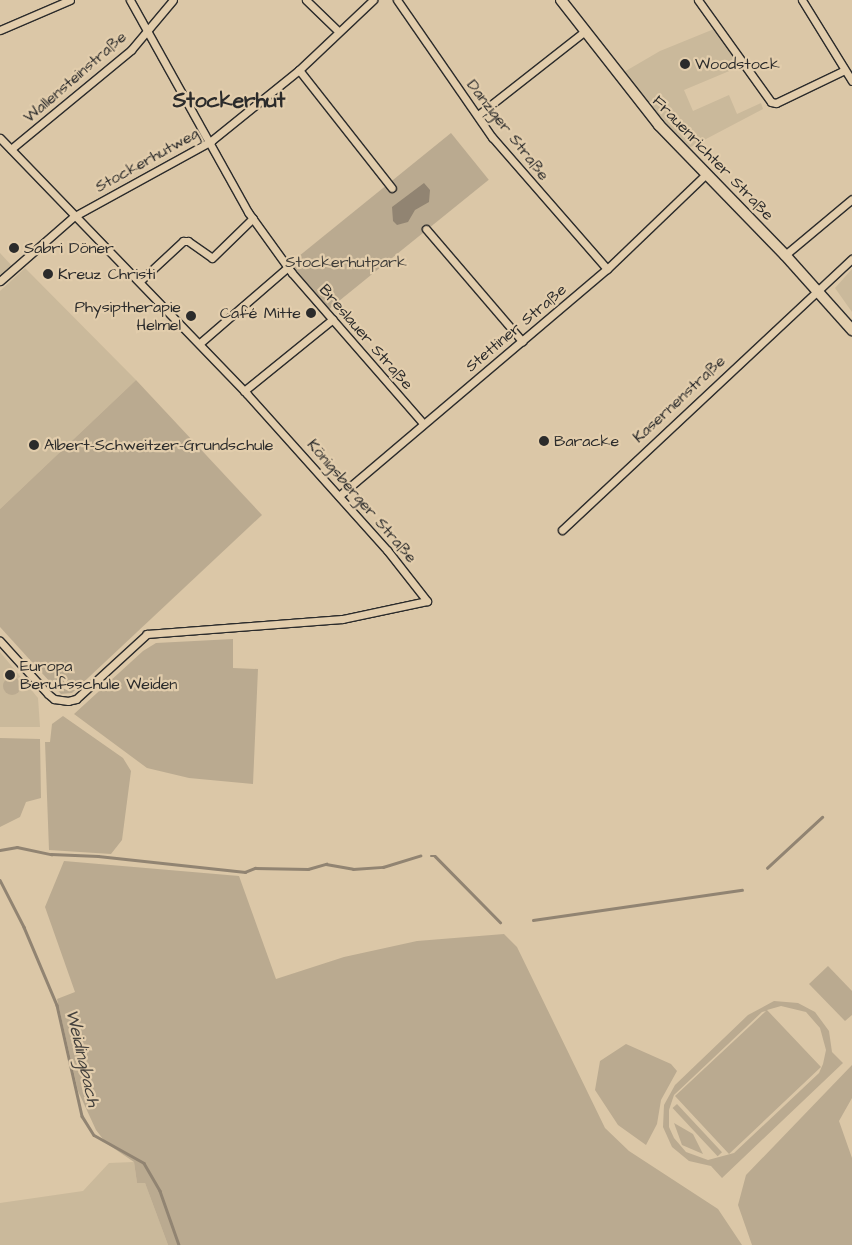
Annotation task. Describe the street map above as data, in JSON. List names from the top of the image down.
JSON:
{
  "streets": {
    "main road": ["Frauenrichter Straße"],
    "street": [
      "Wallensteinstraße",
      "Danziger Straße",
      "Stockerhutweg",
      "Stettiner Straße",
      "Breslauer Straße",
      "Kasernenstraße",
      "Königsberger Straße"
    ]
  },
  "crossings": [
    ["Wallensteinstraße", "Breslauer Straße"],
    ["Wallensteinstraße", "Königsberger Straße"],
    ["Danziger Straße", "Stettiner Straße"],
    ["Frauenrichter Straße", "Stettiner Straße"],
    ["Frauenrichter Straße", "Kasernenstraße"],
    ["Stockerhutweg", "Breslauer Straße"],
    ["Stockerhutweg", "Königsberger Straße"],
    ["Stettiner Straße", "Breslauer Straße"],
    ["Stettiner Straße", "Königsberger Straße"]
  ],
  "districts": ["Stockerhut"],
  "water": ["Weidingbach"],
  "parks": ["Stockerhutpark"],
  "places": [
    "Woodstock",
    "Sabri Döner",
    "Kreuz Christi",
    "Café Mitte",
    "Physiptherapie Helmel",
    "Baracke",
    "Albert-Schweitzer-Grundschule",
    "Europa Berufsschule Weiden"
  ]
}
